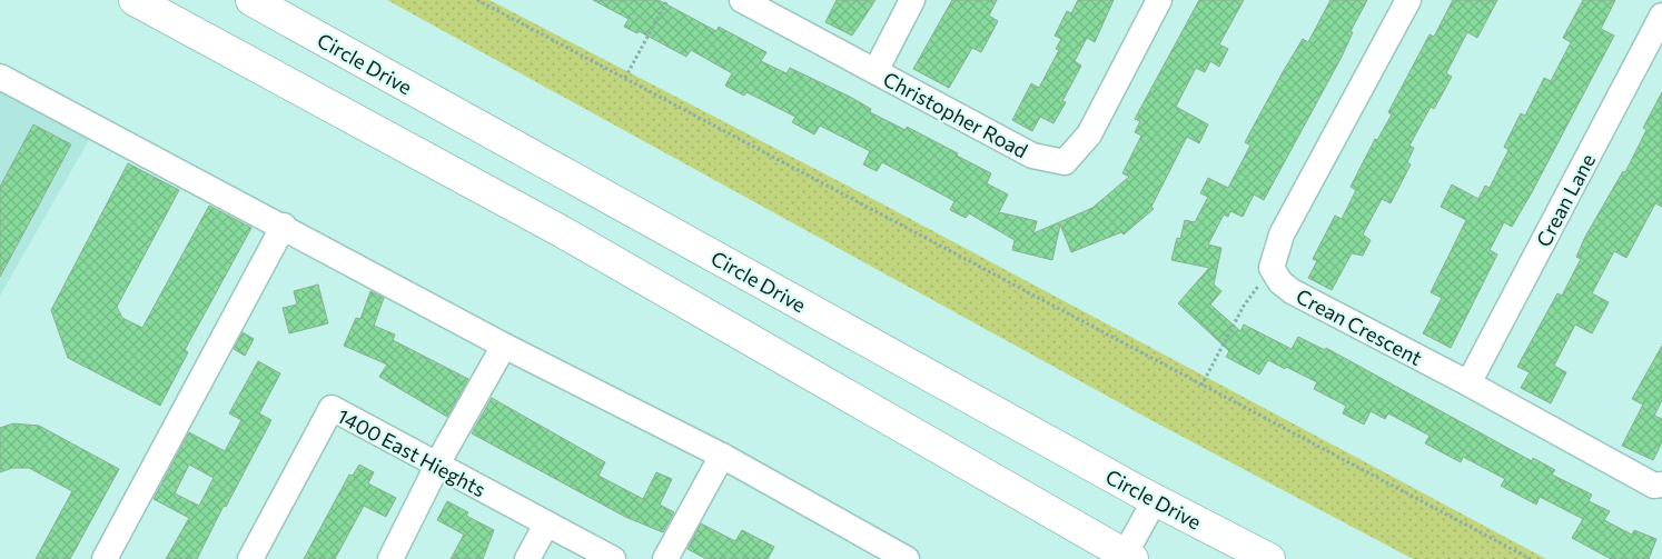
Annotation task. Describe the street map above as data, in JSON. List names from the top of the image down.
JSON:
{
  "streets": {
    "highway": ["Circle Drive"],
    "street": [
      "Christopher Road",
      "Crean Lane",
      "Crean Crescent",
      "1400 East Hieghts"
    ]
  },
  "crossings": [
    ["Crean Lane", "Crean Crescent"]
  ]
}
